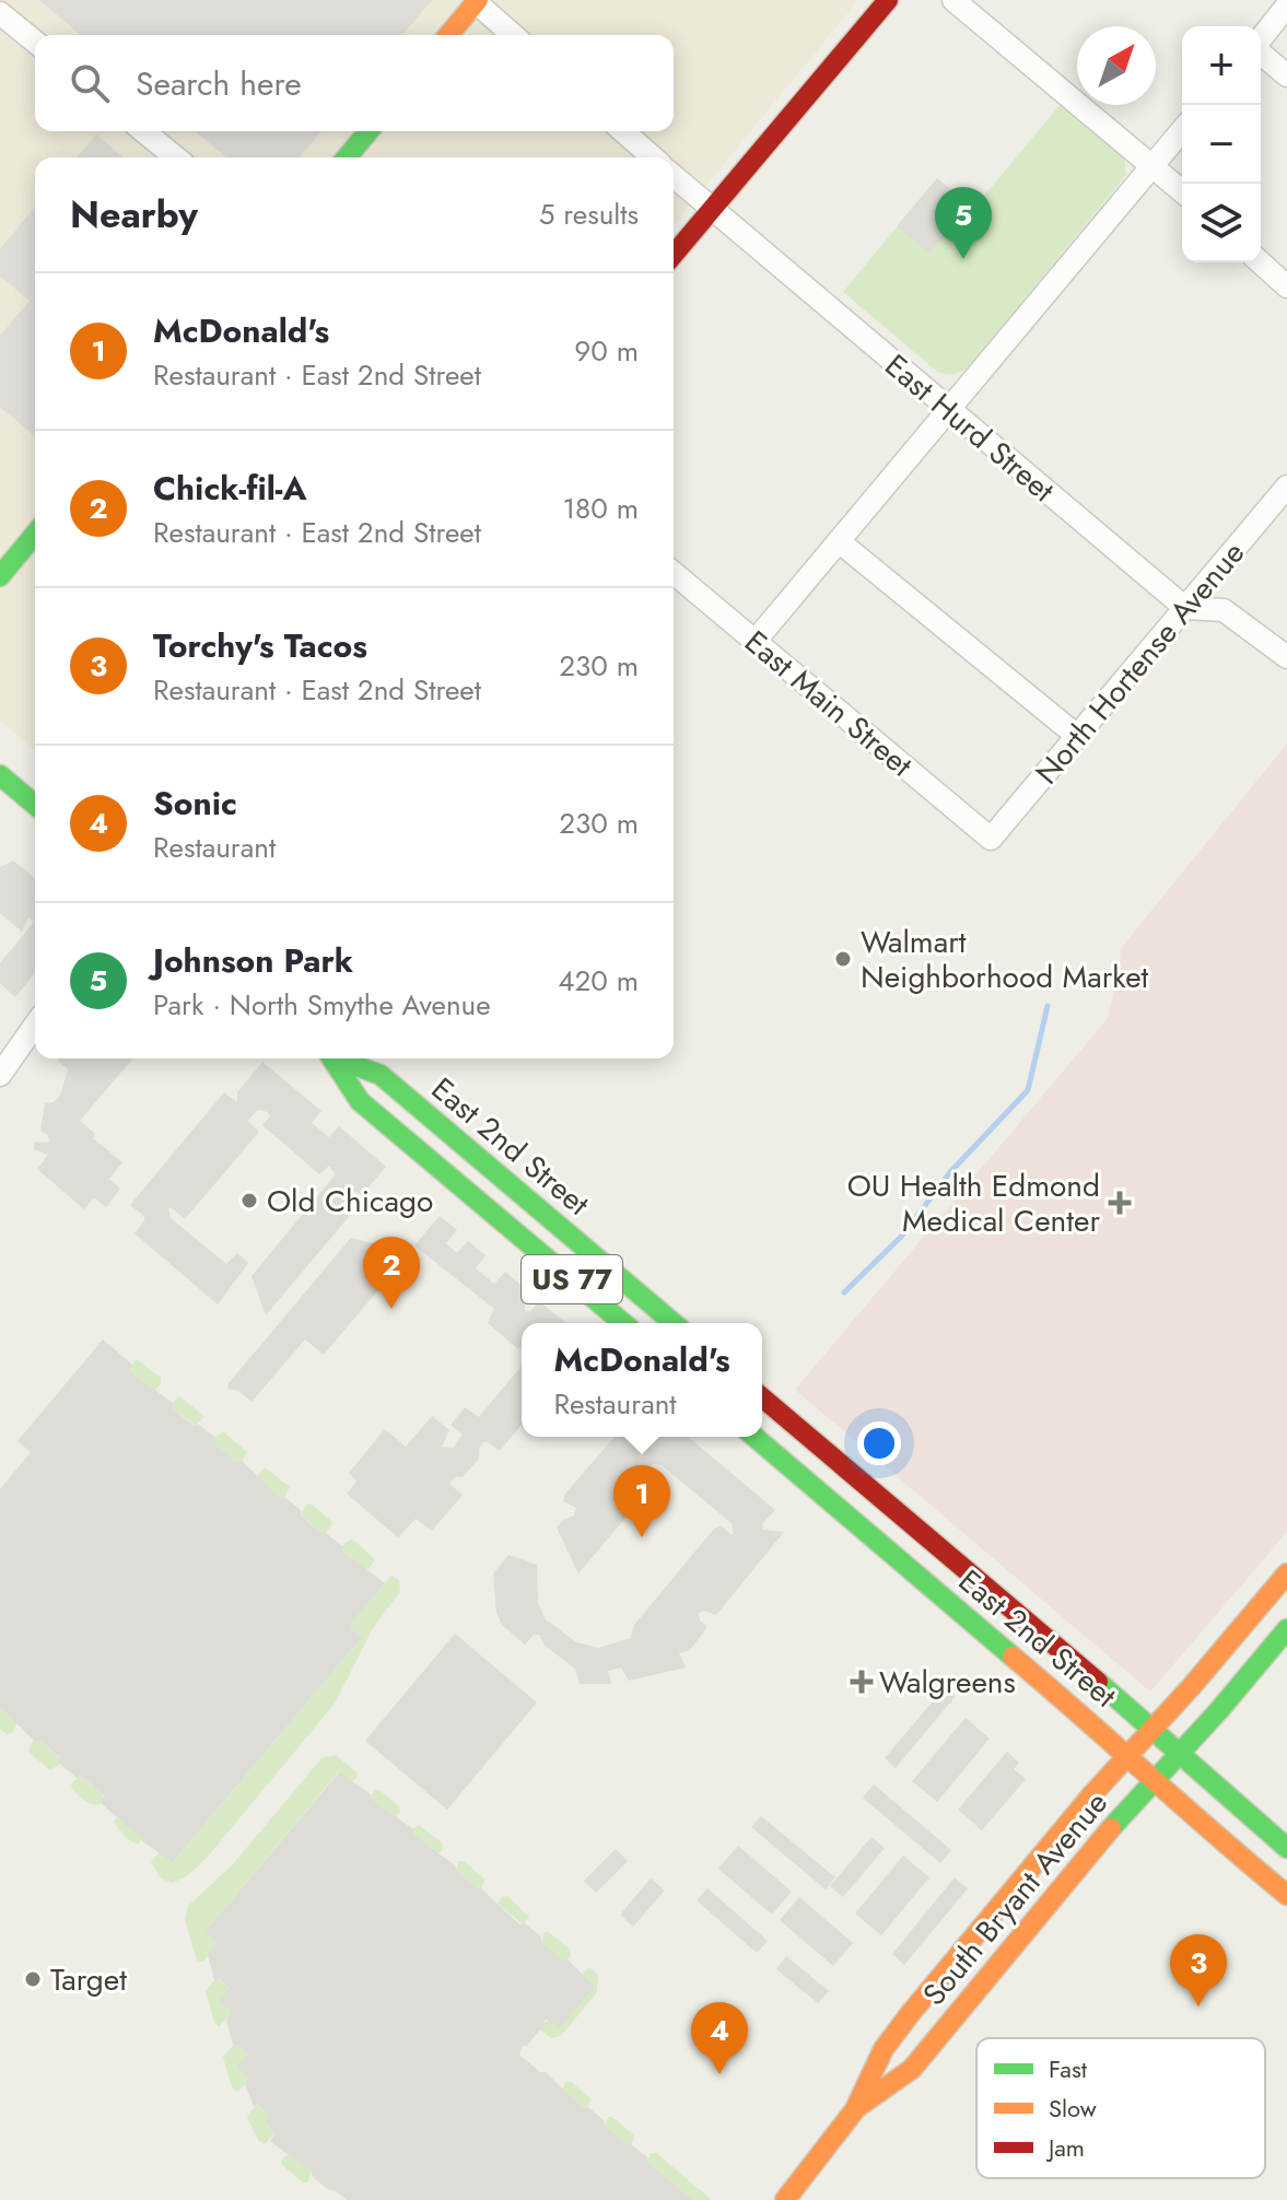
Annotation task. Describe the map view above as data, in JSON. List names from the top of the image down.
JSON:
{
  "streets": {
    "main road": ["East 2nd Street", "US 77", "South Bryant Avenue"],
    "street": ["East Hurd Street", "North Hortense Avenue", "East Main Street"]
  },
  "crossings": [
    ["East Hurd Street", "North Hortense Avenue"],
    ["North Hortense Avenue", "East Main Street"],
    ["East 2nd Street", "South Bryant Avenue"]
  ],
  "places": {
    "other": ["Walmart Neighborhood Market", "Old Chicago", "Target"],
    "health": ["OU Health Edmond Medical Center", "Walgreens"]
  },
  "legend": ["Fast", "Slow", "Jam"],
  "north": "top right",
  "page": {
    "map_buttons": ["+", "−"],
    "search": "Search here",
    "heading": ["Nearby", "5 results"],
    "pins": [
      "5",
      "2",
      "1",
      "3",
      "4"
    ],
    "list": [
      {
        "mark": "1",
        "name": "McDonald's",
        "note": "Restaurant · East 2nd Street",
        "value": "90 m"
      },
      {
        "mark": "2",
        "name": "Chick-fil-A",
        "note": "Restaurant · East 2nd Street",
        "value": "180 m"
      },
      {
        "mark": "3",
        "name": "Torchy's Tacos",
        "note": "Restaurant · East 2nd Street",
        "value": "230 m"
      },
      {
        "mark": "4",
        "name": "Sonic",
        "note": "Restaurant",
        "value": "230 m"
      },
      {
        "mark": "5",
        "name": "Johnson Park",
        "note": "Park · North Smythe Avenue",
        "value": "420 m"
      }
    ],
    "popup": ["McDonald's", "Restaurant"]
  }
}
